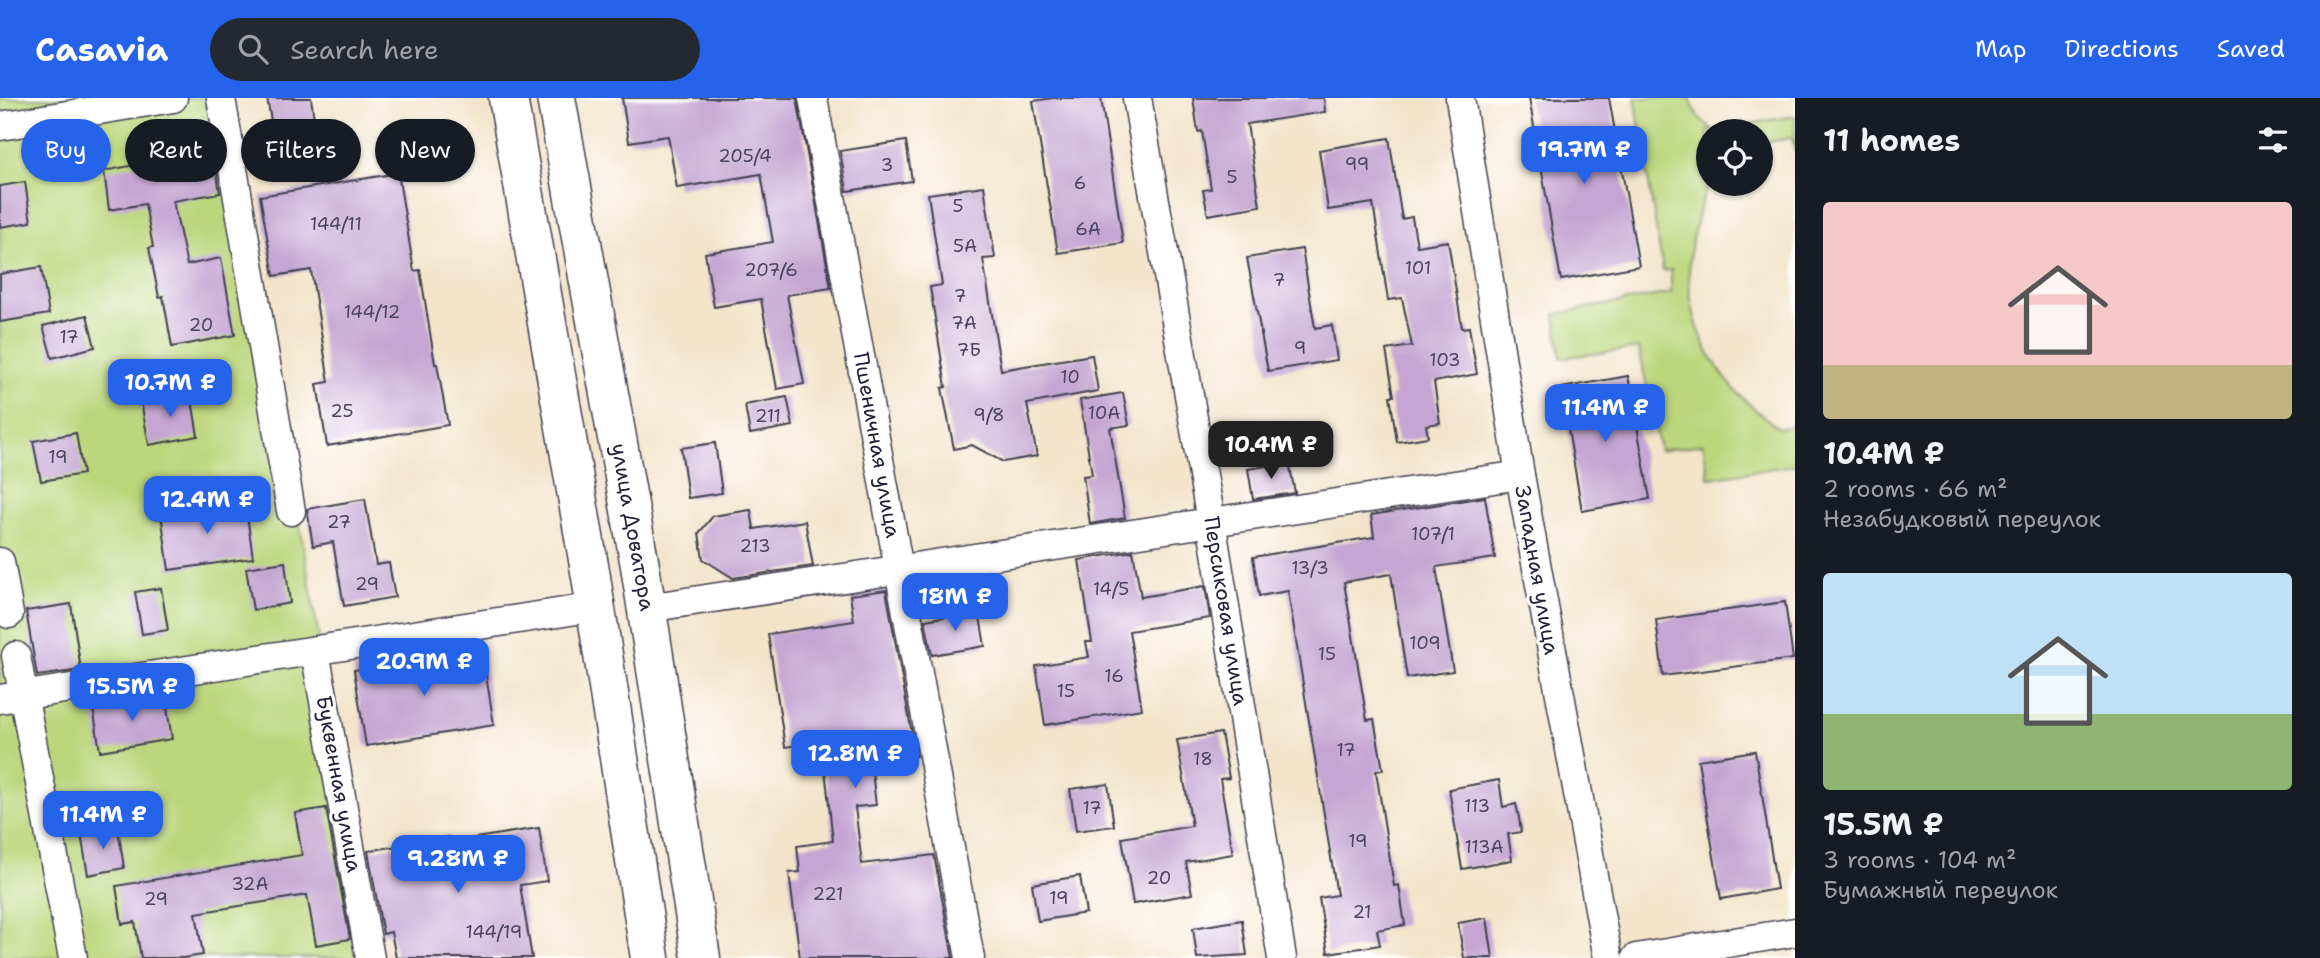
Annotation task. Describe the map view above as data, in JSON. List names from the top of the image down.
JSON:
{
  "streets": {
    "main road": ["улица Доватора"],
    "street": [
      "Пшеничная улица",
      "Западная улица",
      "Персиковая улица",
      "Буквенная улица"
    ]
  },
  "house_numbers": [
    "205/4",
    "99",
    "3",
    "5",
    "6",
    "5",
    "144/11",
    "6А",
    "5А",
    "101",
    "207/6",
    "7",
    "7",
    "144/12",
    "7А",
    "20",
    "17",
    "9",
    "7Б",
    "103",
    "10",
    "25",
    "10А",
    "9/8",
    "211",
    "19",
    "27",
    "107/1",
    "213",
    "13/3",
    "29",
    "14/5",
    "109",
    "15",
    "16",
    "15",
    "17",
    "18",
    "113",
    "17",
    "19",
    "113А",
    "20",
    "32А",
    "221",
    "19",
    "29",
    "21",
    "144/19"
  ],
  "page": {
    "header": "Casavia",
    "search": "Search here",
    "nav": ["Map", "Directions", "Saved"],
    "heading": "11 homes",
    "chip": [
      "Buy",
      "Rent",
      "Filters",
      "New"
    ],
    "price": [
      "19.7M ₽",
      "10.7M ₽",
      "11.4M ₽",
      "10.4M ₽",
      "12.4M ₽",
      "18M ₽",
      "20.9M ₽",
      "15.5M ₽",
      "12.8M ₽",
      "11.4M ₽",
      "9.28M ₽"
    ],
    "list": [
      {
        "name": "10.4M ₽",
        "note": "2 rooms · 66 m² · Незабудковый переулок"
      },
      {
        "name": "15.5M ₽",
        "note": "3 rooms · 104 m² · Бумажный переулок"
      }
    ]
  }
}
